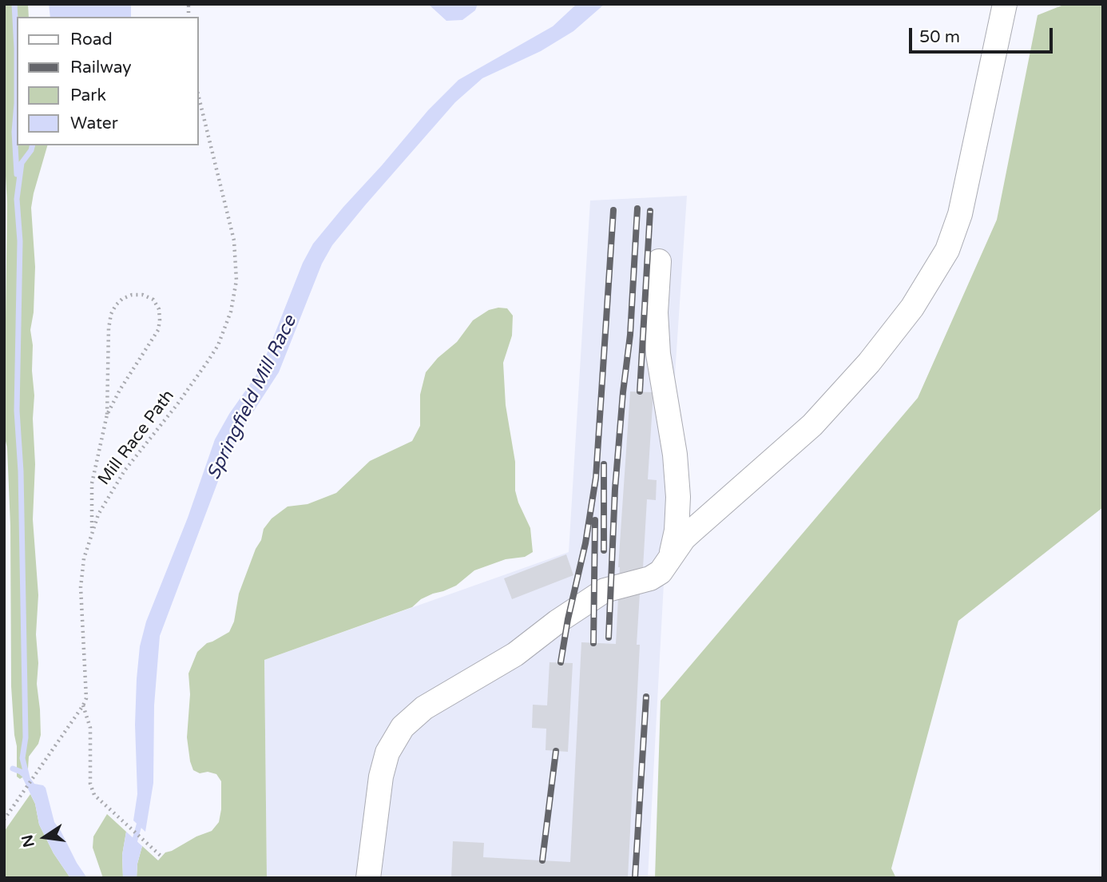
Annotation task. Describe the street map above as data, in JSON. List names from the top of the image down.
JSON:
{
  "streets": {
    "path": ["Mill Race Path"]
  },
  "water": ["Springfield Mill Race"],
  "legend": [
    "Road",
    "Railway",
    "Park",
    "Water"
  ],
  "scale_bar": "50 m",
  "north": "left"
}
